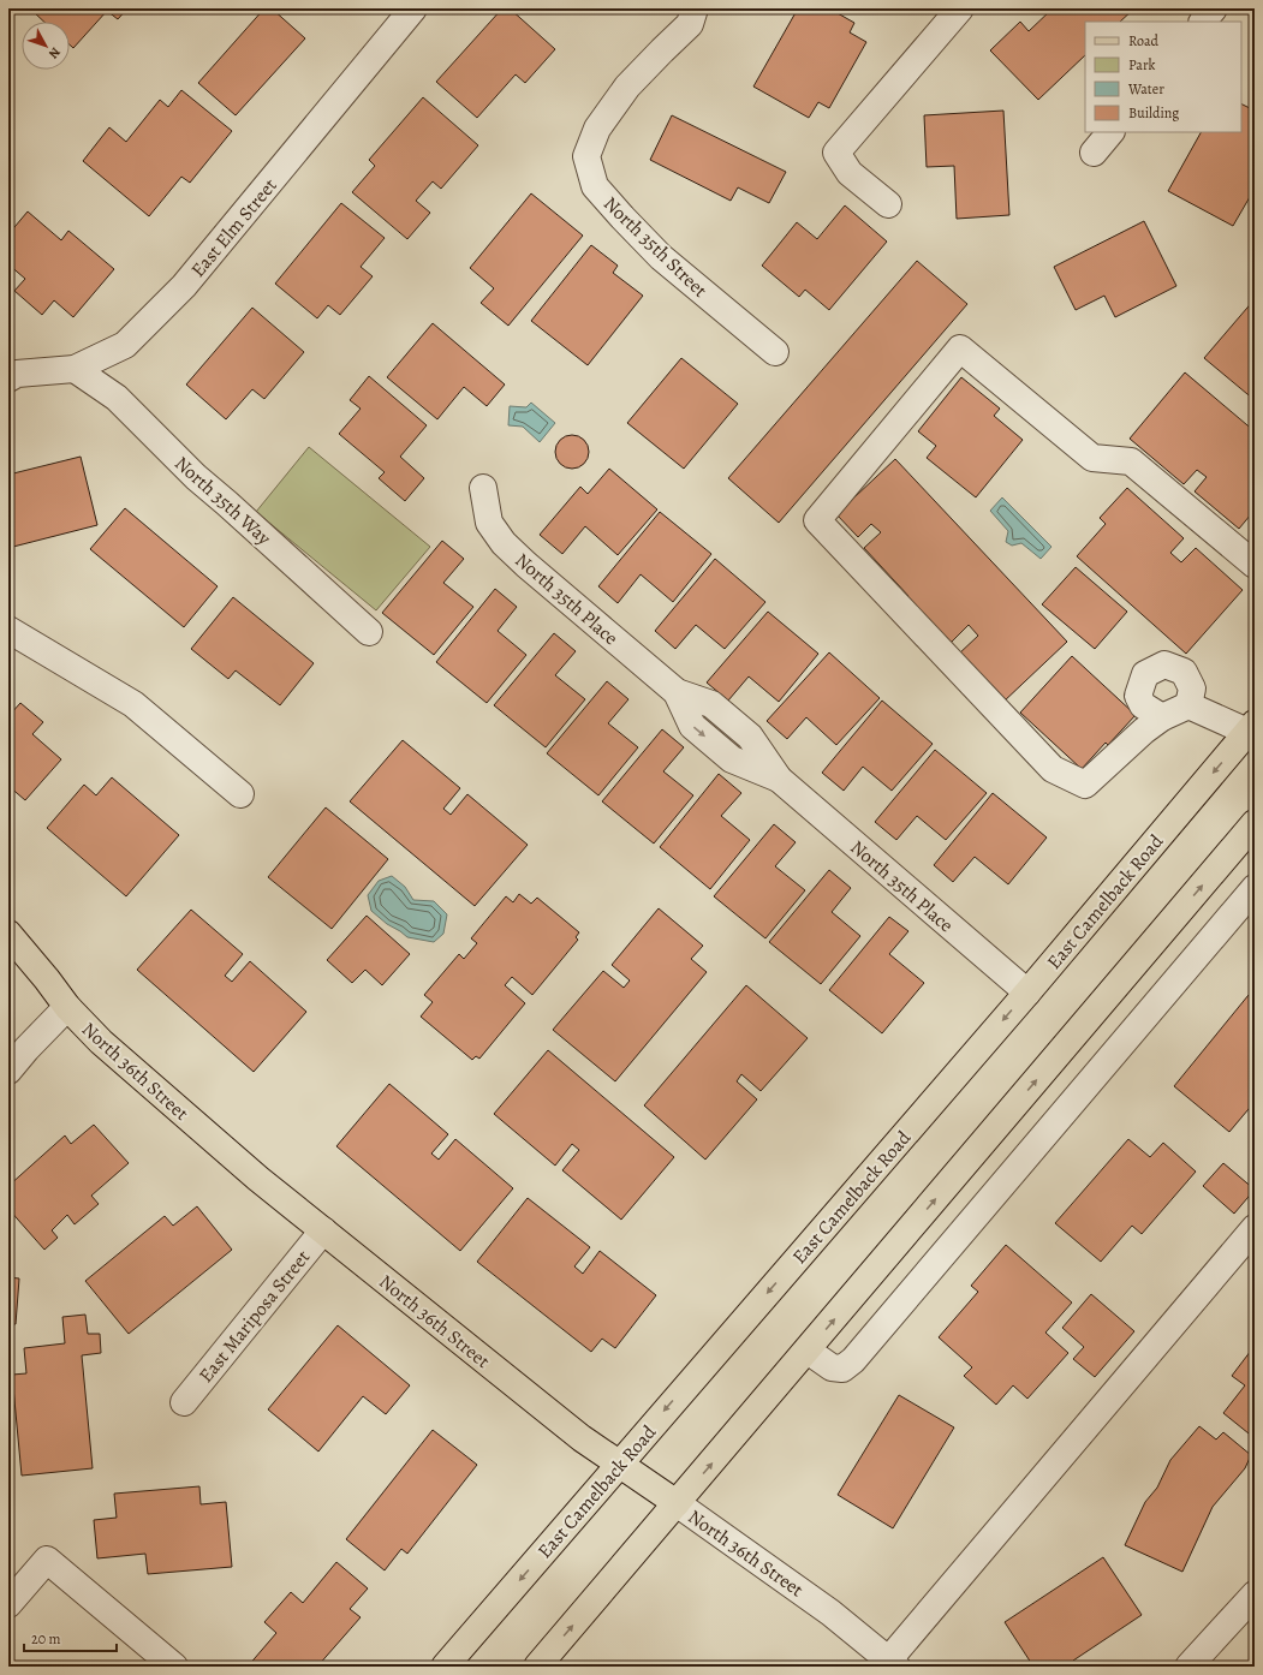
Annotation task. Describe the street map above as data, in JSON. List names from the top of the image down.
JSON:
{
  "streets": {
    "main road": ["East Camelback Road", "North 36th Street"],
    "street": [
      "East Elm Street",
      "North 35th Street",
      "North 35th Way",
      "North 35th Place",
      "East Mariposa Street"
    ]
  },
  "crossings": [
    ["East Elm Street", "North 35th Way"],
    ["North 35th Place", "East Camelback Road"],
    ["East Camelback Road", "North 36th Street"],
    ["North 36th Street", "East Mariposa Street"]
  ],
  "legend": [
    "Road",
    "Park",
    "Water",
    "Building"
  ],
  "scale_bar": "20 m",
  "north": "bottom right"
}
